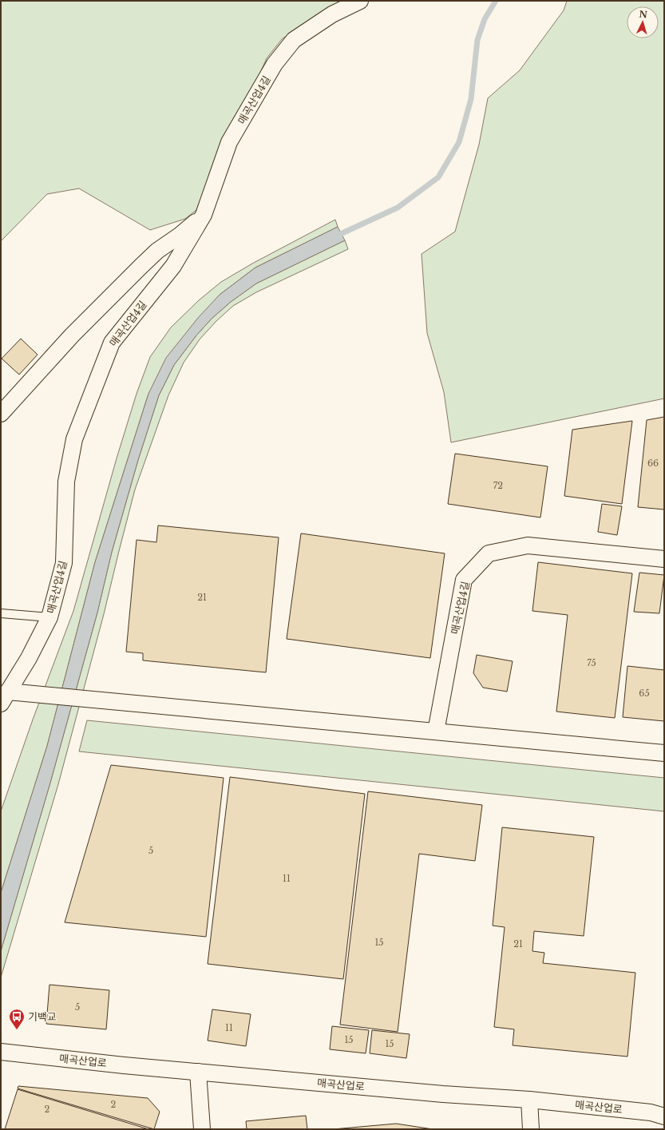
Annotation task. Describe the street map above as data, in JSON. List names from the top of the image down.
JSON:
{
  "streets": {
    "street": ["매곡산업4길", "매곡산업로"]
  },
  "places": {
    "bus stop": ["기백교"]
  },
  "house_numbers": [
    "66",
    "72",
    "21",
    "75",
    "65",
    "5",
    "11",
    "15",
    "21",
    "5",
    "11",
    "15",
    "15",
    "2",
    "2"
  ],
  "north": "top"
}
